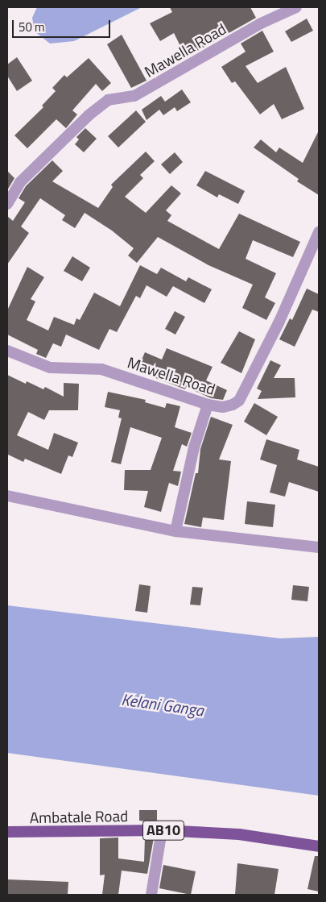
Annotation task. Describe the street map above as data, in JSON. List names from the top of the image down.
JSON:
{
  "streets": {
    "main road": ["Ambatale Road", "AB10"],
    "street": ["Mawella Road"]
  },
  "water": ["Kelani Ganga"],
  "scale_bar": "50 m"
}
